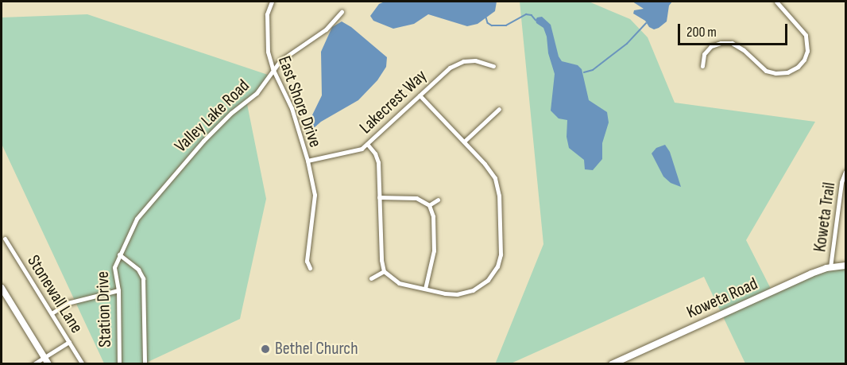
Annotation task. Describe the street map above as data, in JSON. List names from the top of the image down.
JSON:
{
  "streets": {
    "street": [
      "East Shore Drive",
      "Lakecrest Way",
      "Valley Lake Road",
      "Koweta Trail",
      "Stonewall Lane",
      "Koweta Road",
      "Station Drive"
    ]
  },
  "crossings": [
    ["East Shore Drive", "Lakecrest Way"],
    ["East Shore Drive", "Valley Lake Road"],
    ["Valley Lake Road", "Station Drive"],
    ["Koweta Trail", "Koweta Road"]
  ],
  "places": ["Bethel Church"],
  "scale_bar": "200 m"
}
